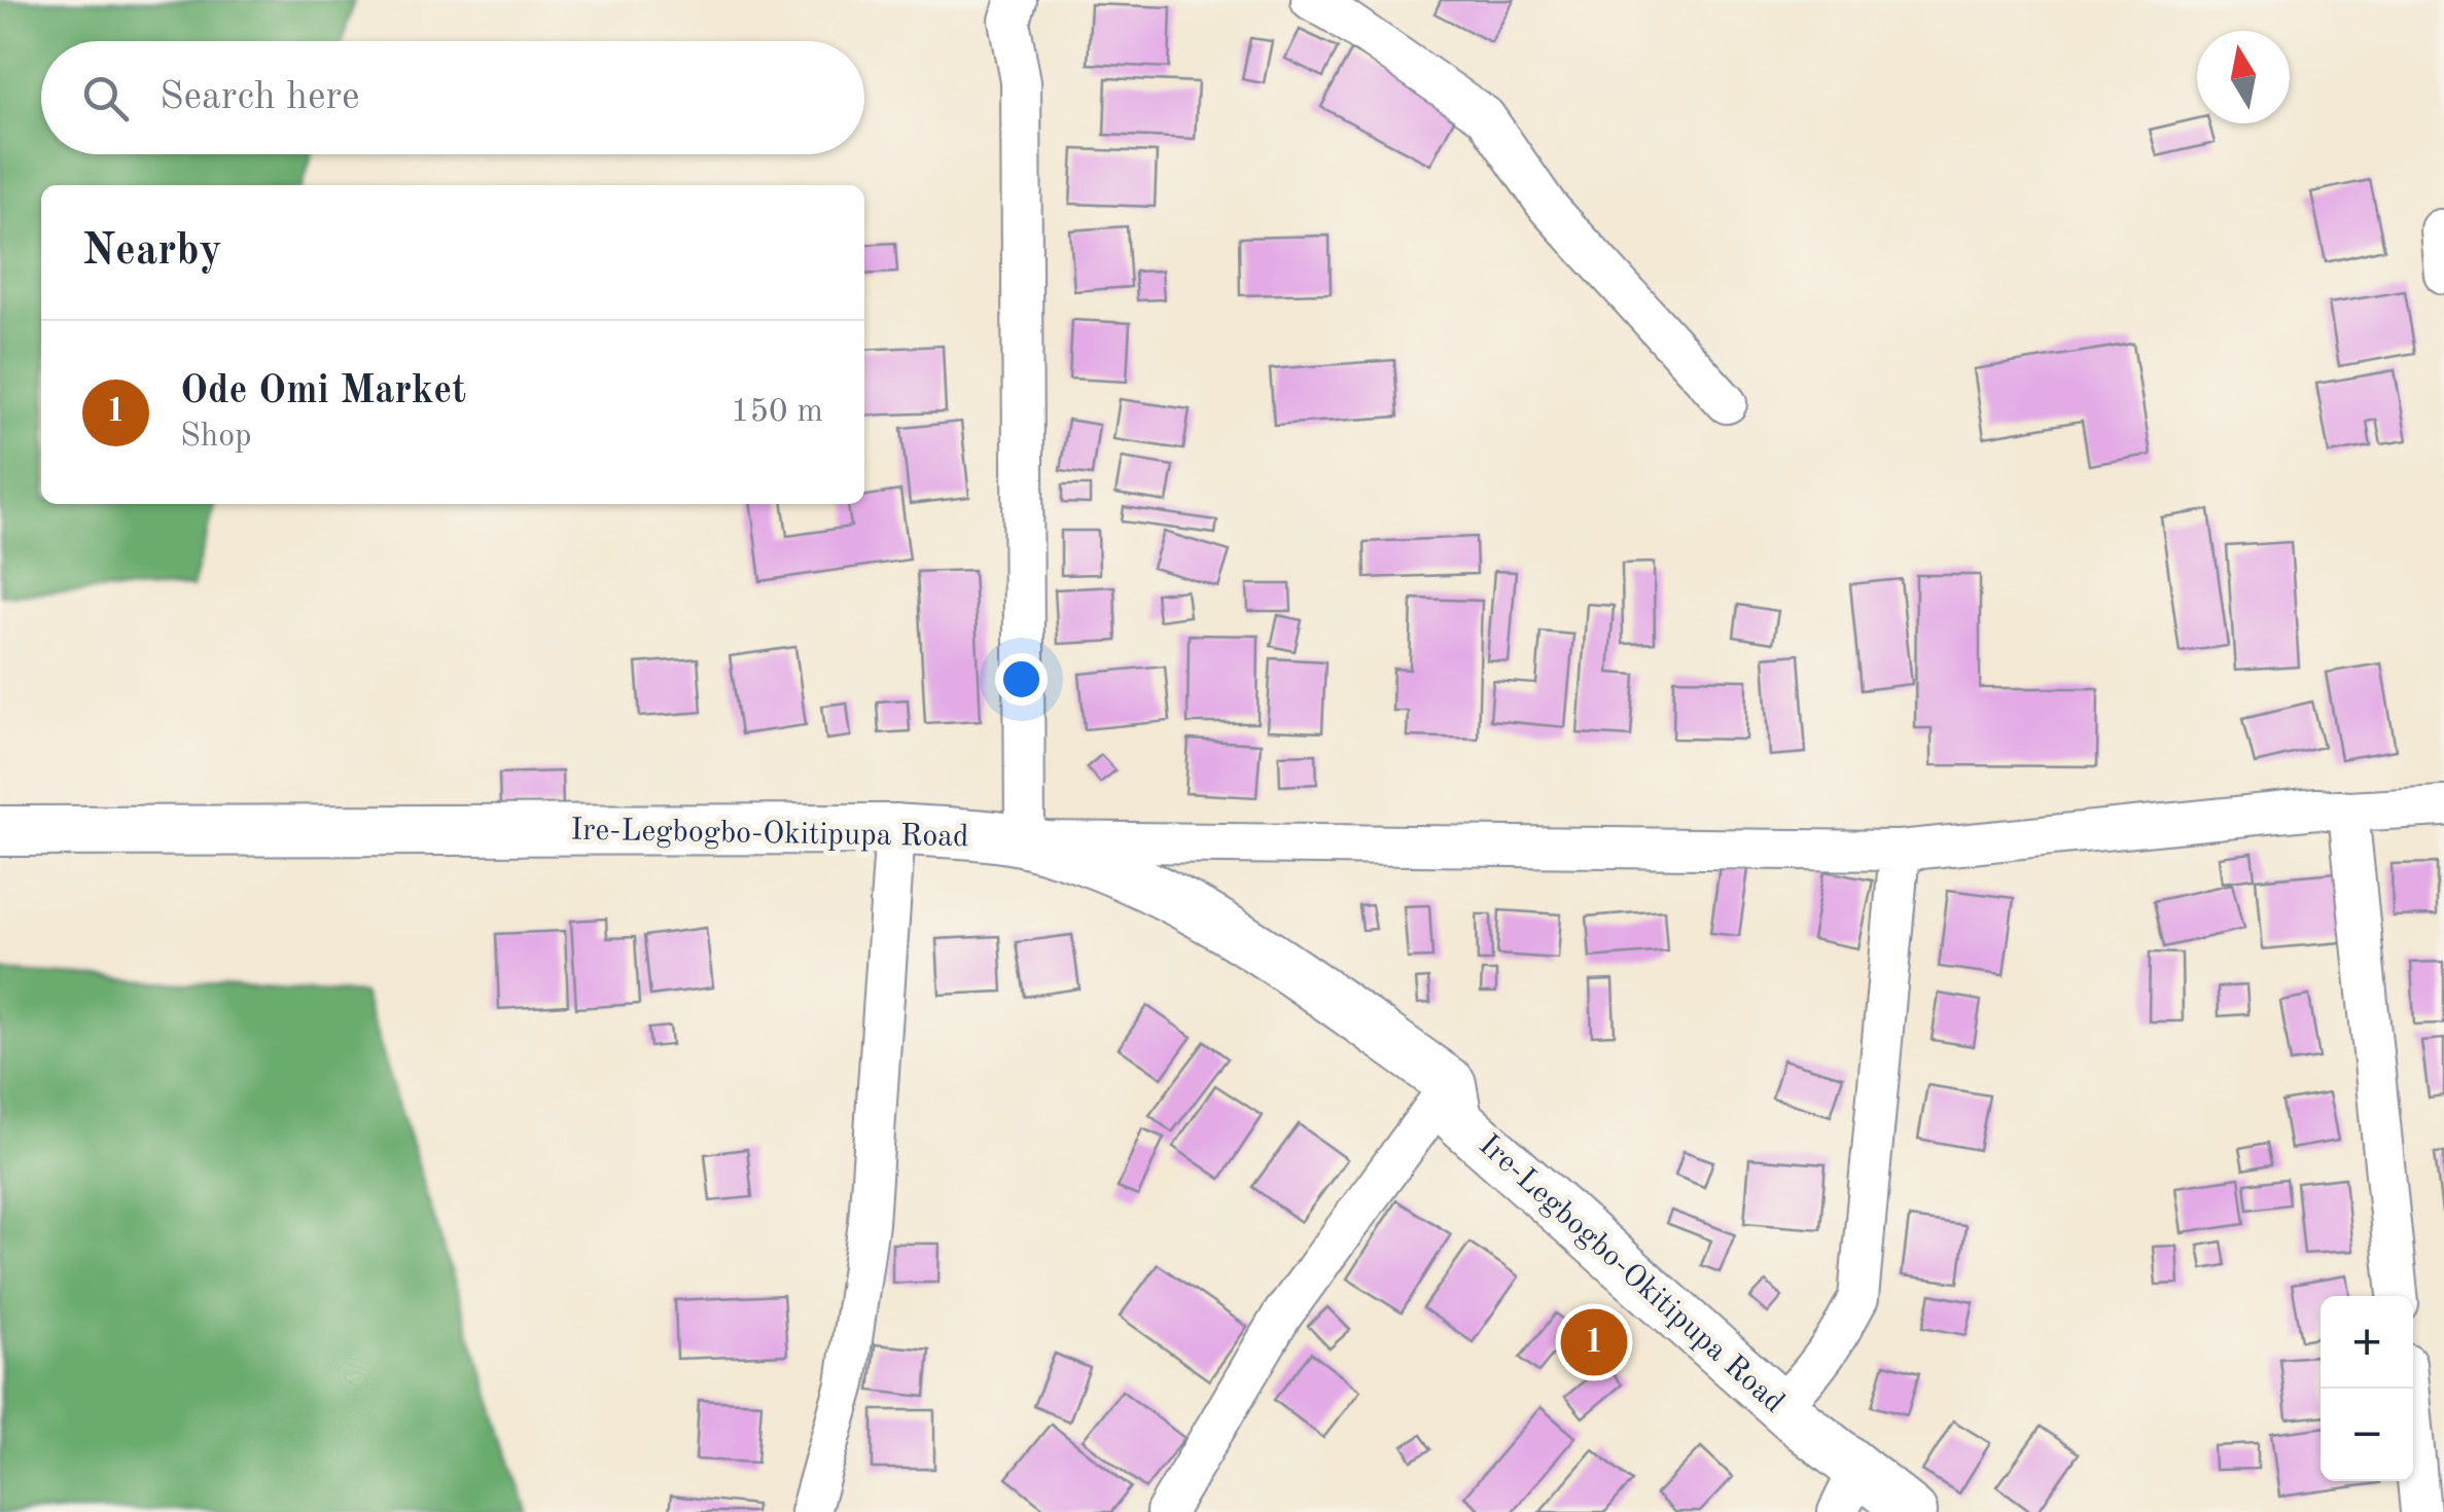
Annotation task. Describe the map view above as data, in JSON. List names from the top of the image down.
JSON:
{
  "streets": {
    "street": ["Ire-Legbogbo-Okitipupa Road"]
  },
  "north": "top",
  "page": {
    "search": "Search here",
    "heading": "Nearby",
    "list": [
      {
        "mark": "1",
        "name": "Ode Omi Market",
        "note": "Shop",
        "value": "150 m"
      }
    ],
    "map_buttons": ["+", "−"],
    "pins": "1"
  }
}
